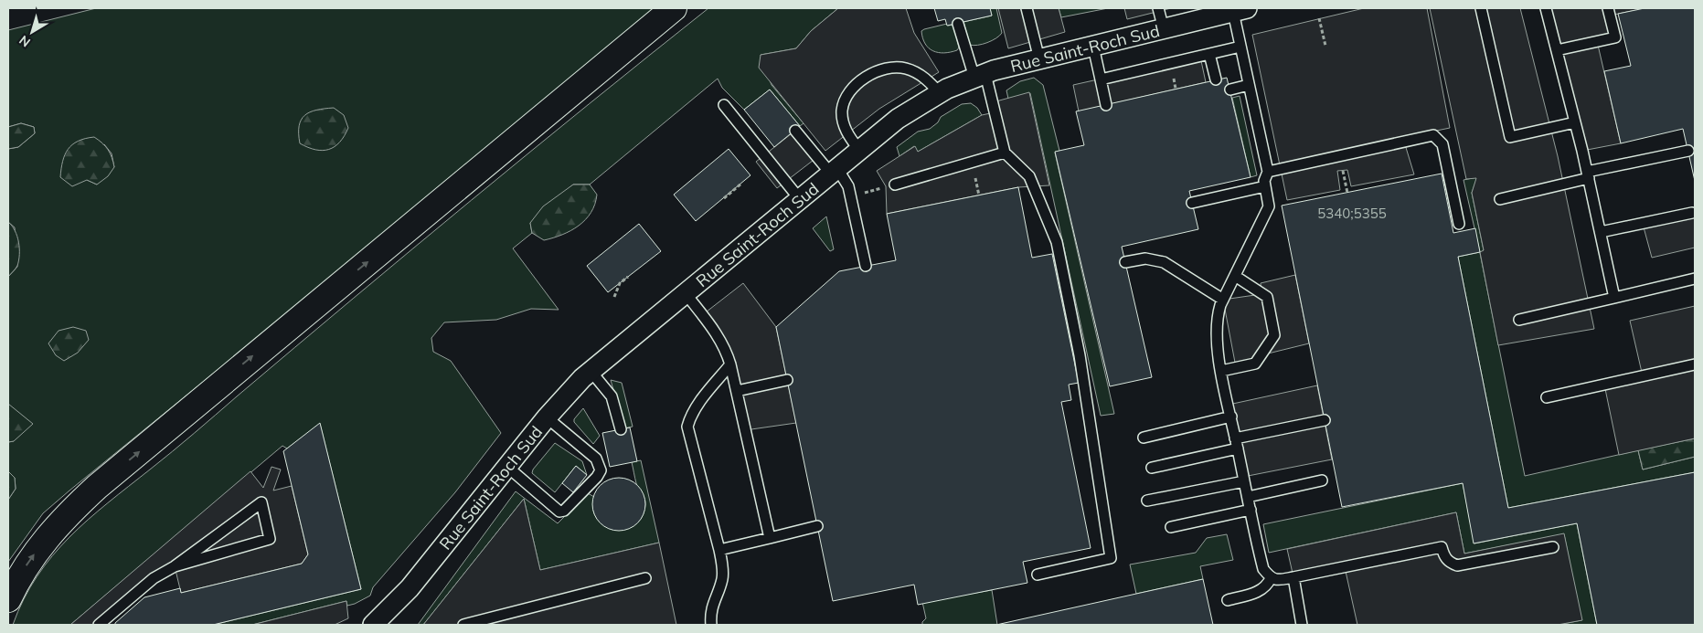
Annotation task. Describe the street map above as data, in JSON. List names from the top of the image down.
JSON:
{
  "streets": {
    "street": ["Rue Saint-Roch Sud"]
  },
  "house_numbers": ["5340;5355"],
  "north": "bottom left"
}
